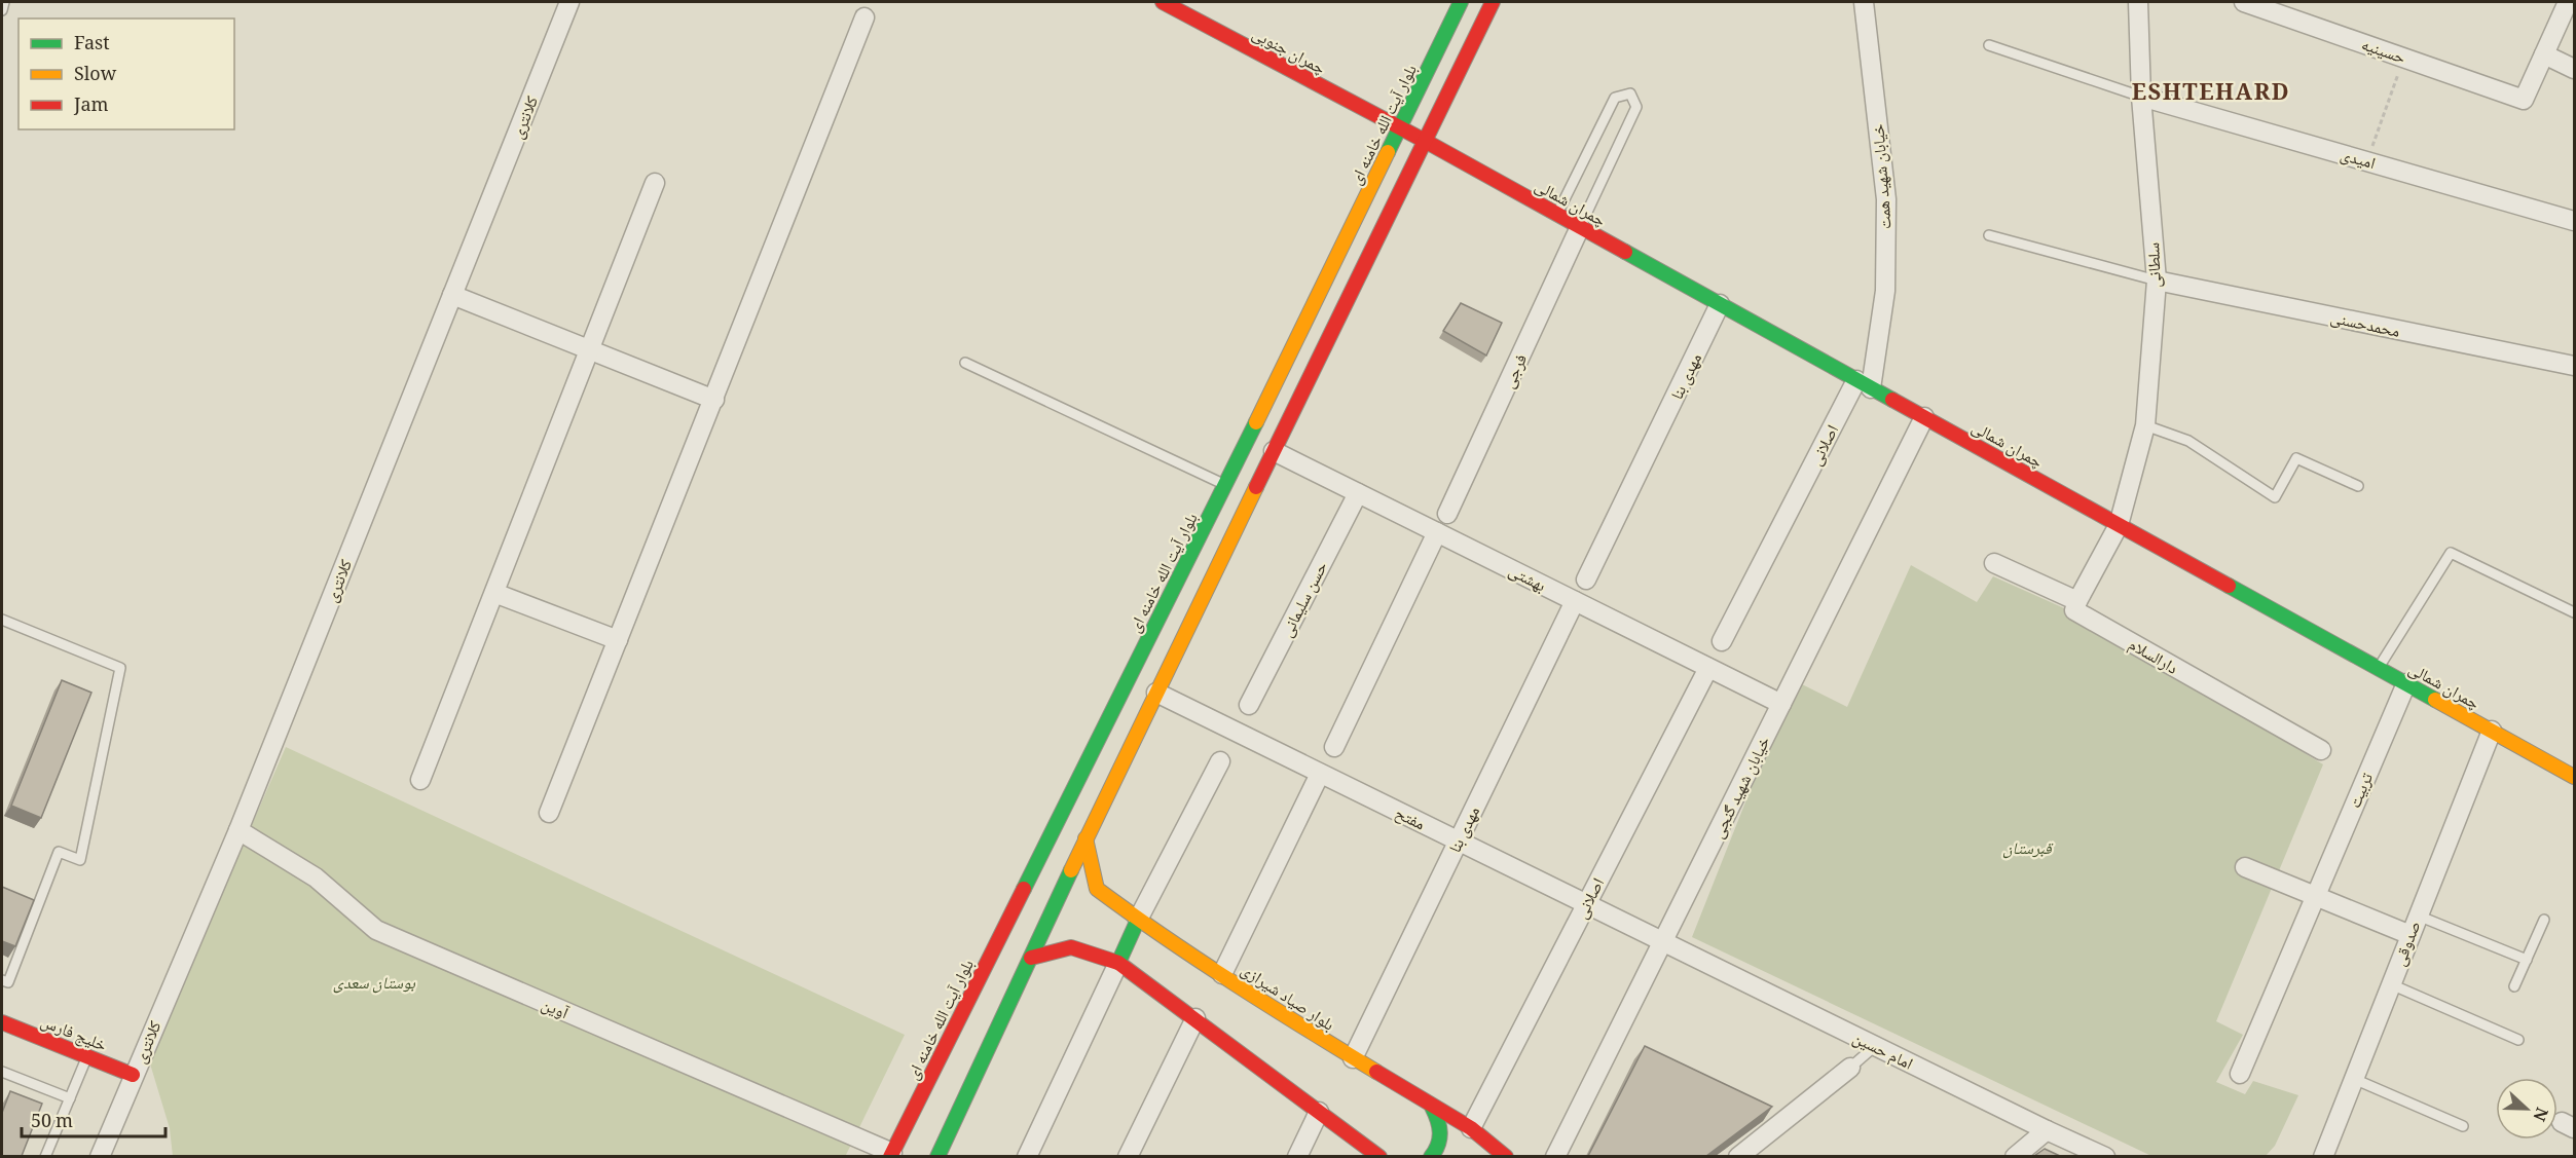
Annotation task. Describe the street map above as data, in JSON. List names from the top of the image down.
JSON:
{
  "streets": {
    "street": [
      "چمران جنوبی",
      "حسینیه",
      "کلانتری",
      "بلوار آیت الله خامنه ای",
      "امیدی",
      "خیابان شهید همت",
      "چمران شمالی",
      "سلطانی",
      "محمدحسنی",
      "فرجی",
      "مهدی بنا",
      "اصلانی",
      "بهشتی",
      "حسن سلیمانی",
      "دارالسلام",
      "خیابان شهید گنجی",
      "تربیت",
      "مفتح",
      "صدوقی",
      "بلوار صیاد شیرازی",
      "آوین",
      "خلیج فارس",
      "امام حسین"
    ]
  },
  "crossings": [
    ["چمران جنوبی", "بلوار آیت الله خامنه ای"],
    ["چمران جنوبی", "چمران شمالی"],
    ["کلانتری", "آوین"],
    ["کلانتری", "خلیج فارس"],
    ["بلوار آیت الله خامنه ای", "آوین"],
    ["امیدی", "سلطانی"],
    ["خیابان شهید همت", "چمران شمالی"],
    ["خیابان شهید همت", "اصلانی"],
    ["چمران شمالی", "سلطانی"],
    ["چمران شمالی", "فرجی"],
    ["چمران شمالی", "مهدی بنا"],
    ["چمران شمالی", "اصلانی"],
    ["چمران شمالی", "خیابان شهید گنجی"],
    ["چمران شمالی", "تربیت"],
    ["چمران شمالی", "صدوقی"],
    ["سلطانی", "محمدحسنی"],
    ["سلطانی", "دارالسلام"],
    ["مهدی بنا", "بهشتی"],
    ["مهدی بنا", "مفتح"],
    ["مهدی بنا", "بلوار صیاد شیرازی"],
    ["اصلانی", "بهشتی"],
    ["اصلانی", "مفتح"],
    ["اصلانی", "بلوار صیاد شیرازی"],
    ["بهشتی", "حسن سلیمانی"],
    ["بهشتی", "خیابان شهید گنجی"],
    ["خیابان شهید گنجی", "مفتح"],
    ["خیابان شهید گنجی", "امام حسین"],
    ["مفتح", "امام حسین"]
  ],
  "districts": ["ESHTEHARD"],
  "parks": ["قبرستان", "بوستان سعدی"],
  "legend": ["Fast", "Slow", "Jam"],
  "scale_bar": "50 m",
  "north": "right"
}
